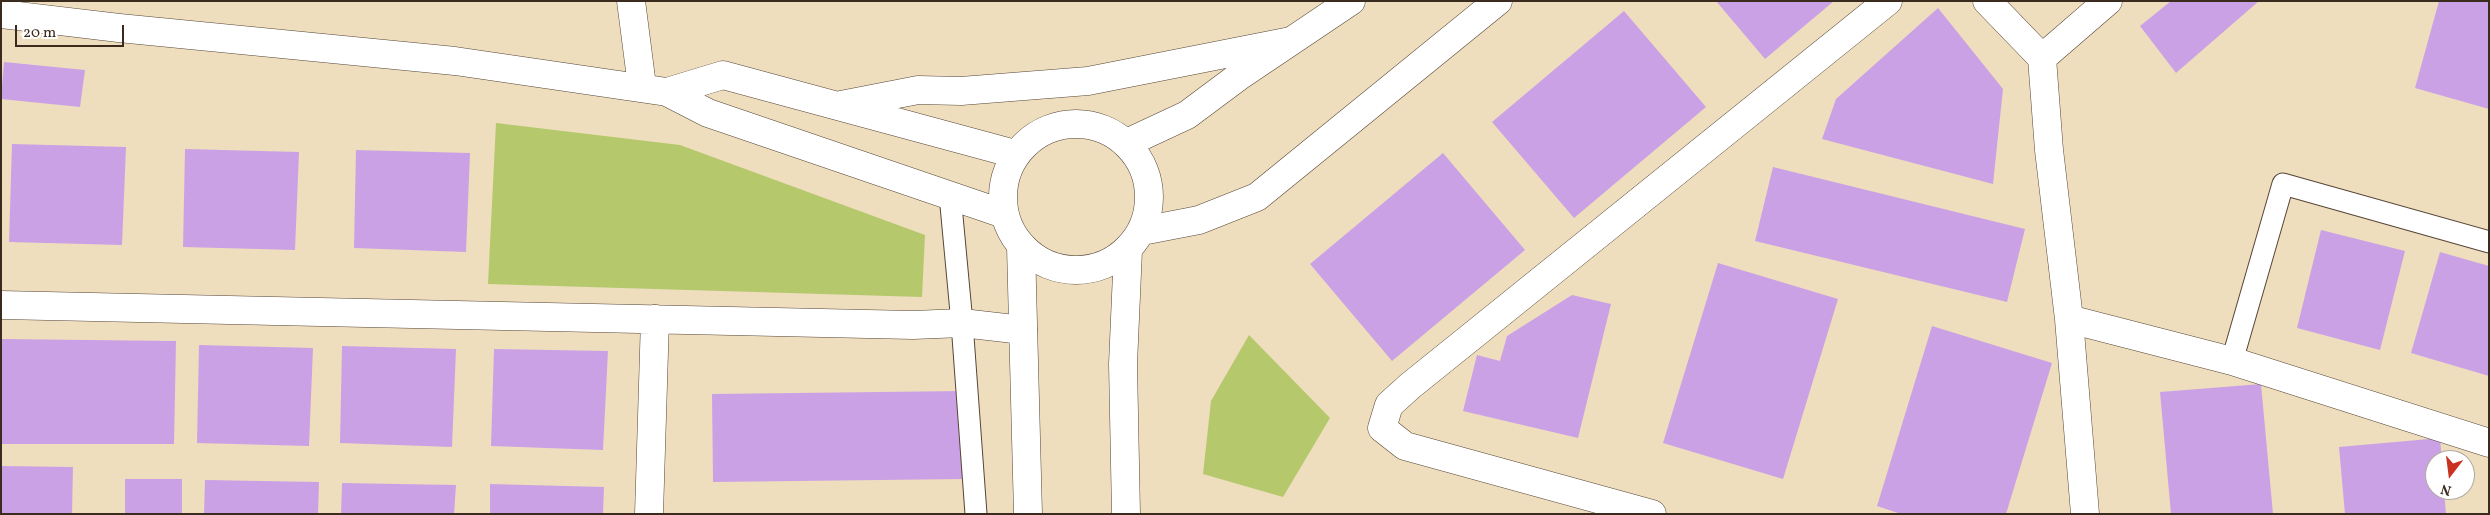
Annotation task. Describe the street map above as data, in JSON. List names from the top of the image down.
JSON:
{
  "scale_bar": "20 m",
  "north": "bottom"
}
